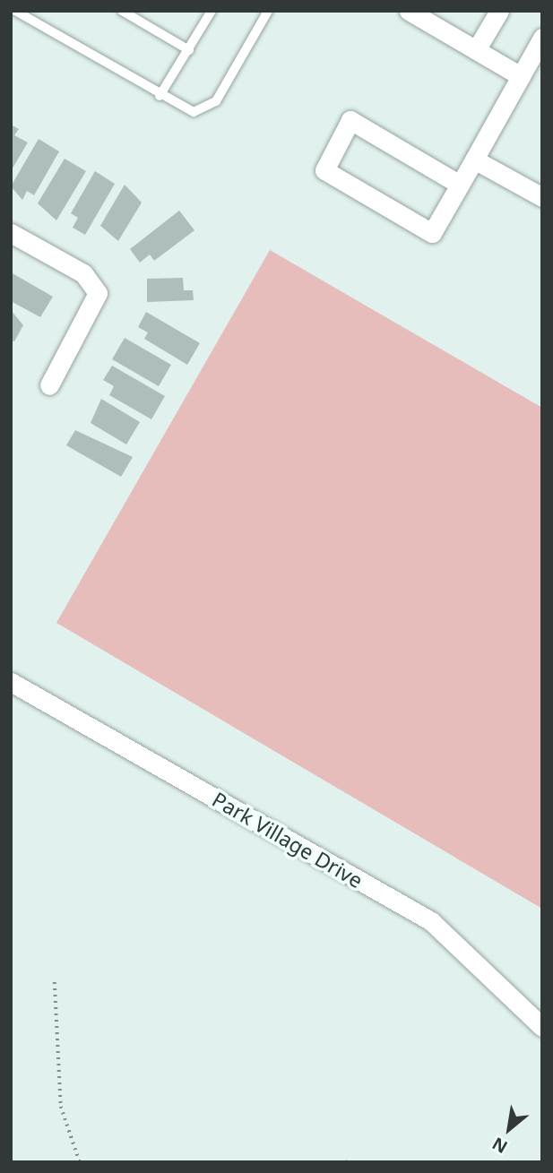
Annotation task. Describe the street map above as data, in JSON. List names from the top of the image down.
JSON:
{
  "streets": {
    "street": ["Park Village Drive"]
  },
  "north": "bottom left"
}
